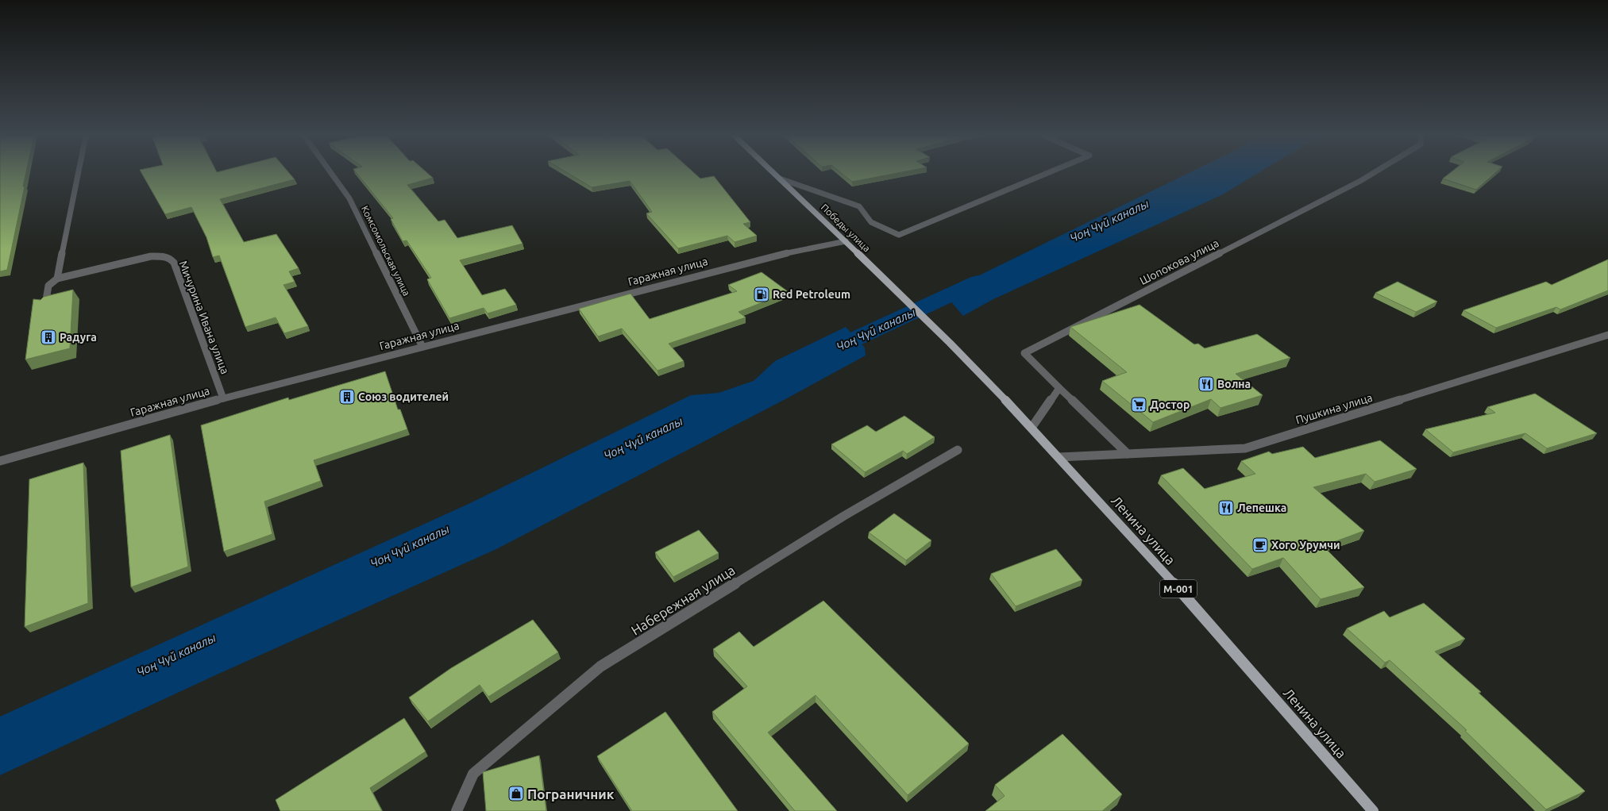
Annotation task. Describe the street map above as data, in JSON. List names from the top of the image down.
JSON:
{
  "streets": {
    "main road": ["Победы улица", "Ленина улица", "М-001"],
    "street": [
      "Комсомольская улица",
      "Шопокова улица",
      "Гаражная улица",
      "Мичурина Ивана улица",
      "Пушкина улица",
      "Набережная улица"
    ]
  },
  "crossings": [
    ["Победы улица", "Гаражная улица"],
    ["Победы улица", "Ленина улица"],
    ["Комсомольская улица", "Гаражная улица"],
    ["Гаражная улица", "Мичурина Ивана улица"],
    ["Пушкина улица", "Ленина улица"]
  ],
  "water": ["Чоң Чүй каналы"],
  "places": {
    "fuel station": ["Red Petroleum"],
    "building": ["Радуга", "Союз водителей"],
    "restaurant": ["Волна", "Лепешка"],
    "supermarket": ["Достор"],
    "cafe": ["Хого Урумчи"],
    "shop": ["Пограничник"]
  }
}
